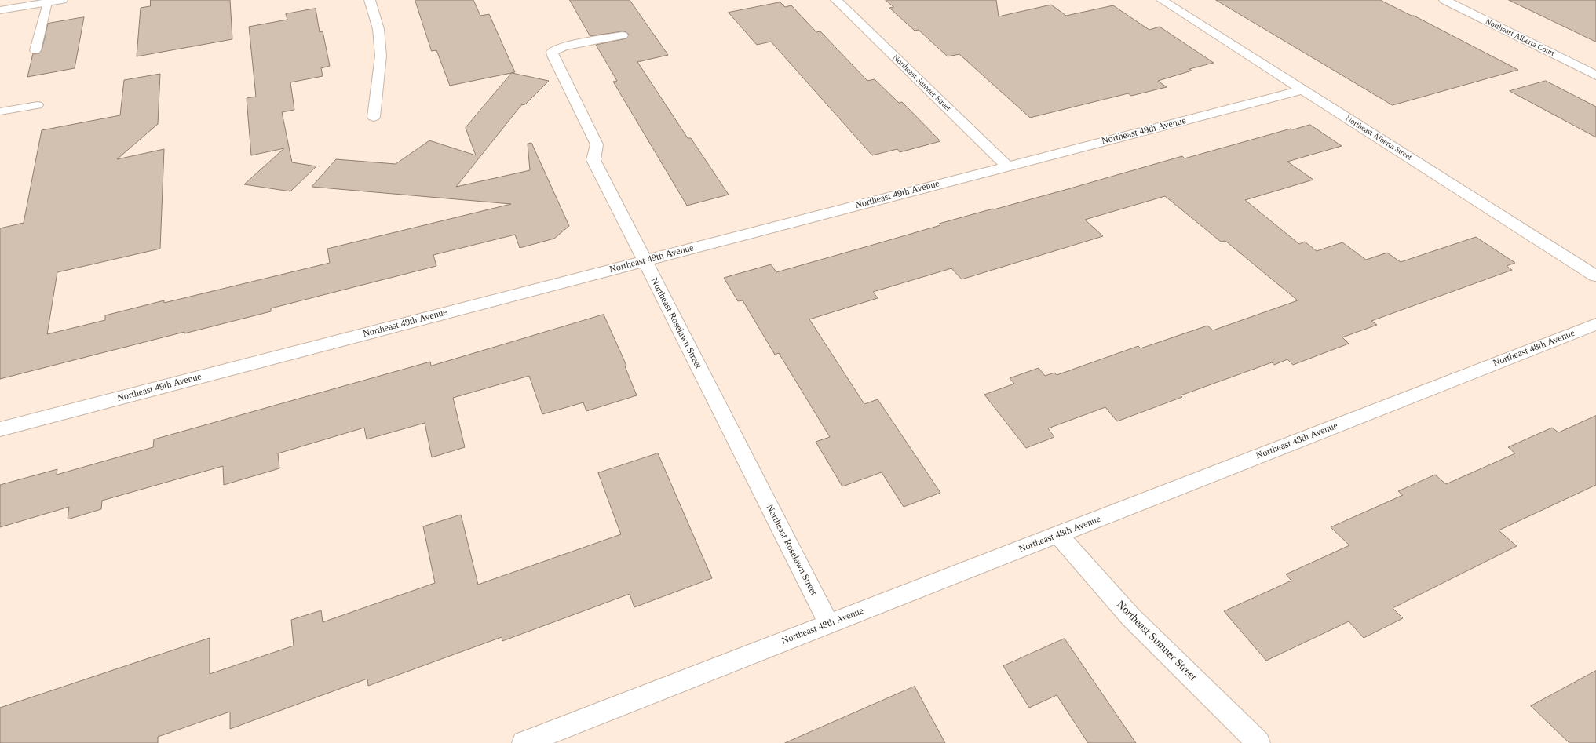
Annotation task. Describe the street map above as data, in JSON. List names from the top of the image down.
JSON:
{
  "streets": {
    "street": [
      "Northeast Alberta Court",
      "Northeast Sumner Street",
      "Northeast 49th Avenue",
      "Northeast Alberta Street",
      "Northeast Roselawn Street",
      "Northeast 48th Avenue"
    ]
  },
  "crossings": [
    ["Northeast Sumner Street", "Northeast 49th Avenue"],
    ["Northeast Sumner Street", "Northeast 48th Avenue"],
    ["Northeast 49th Avenue", "Northeast Alberta Street"],
    ["Northeast 49th Avenue", "Northeast Roselawn Street"],
    ["Northeast Roselawn Street", "Northeast 48th Avenue"]
  ]
}
